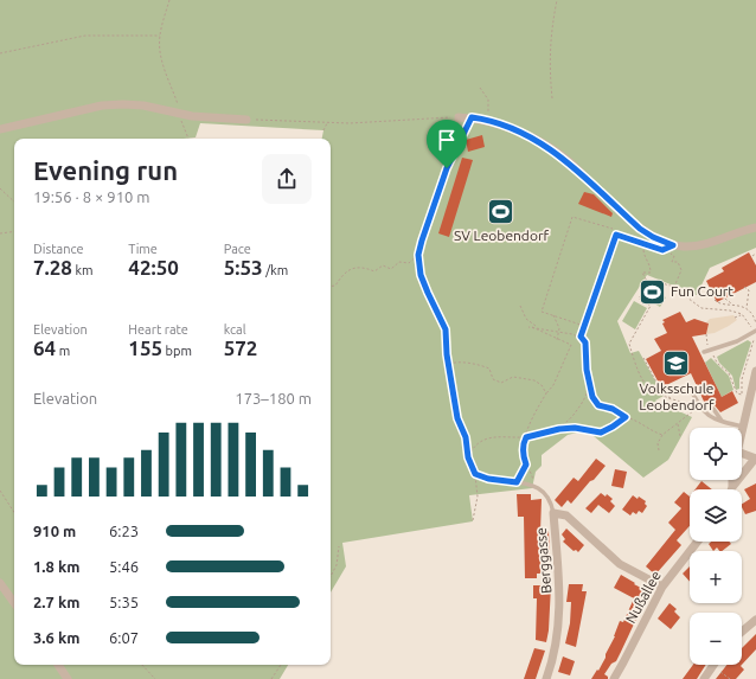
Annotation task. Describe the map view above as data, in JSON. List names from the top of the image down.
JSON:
{
  "streets": {
    "street": ["Berggasse", "Nußallee"]
  },
  "crossings": [
    ["Berggasse", "Nußallee"]
  ],
  "places": {
    "sports": ["SV Leobendorf", "Fun Court"],
    "school or university": ["Volksschule Leobendorf"]
  },
  "page": {
    "heading": ["Evening run", "19:56 · 8 × 910 m"],
    "stats": [
      ["Distance", "7.28 km"],
      ["Time", "42:50"],
      ["Pace", "5:53 /km"],
      ["Elevation", "64 m"],
      ["Heart rate", "155 bpm"],
      ["kcal", "572"]
    ],
    "chart": ["Elevation", "173–180 m"],
    "map_buttons": ["+", "−"],
    "list": [
      {
        "name": "910 m",
        "note": "6:23"
      },
      {
        "name": "1.8 km",
        "note": "5:46"
      },
      {
        "name": "2.7 km",
        "note": "5:35"
      },
      {
        "name": "3.6 km",
        "note": "6:07"
      }
    ]
  }
}
